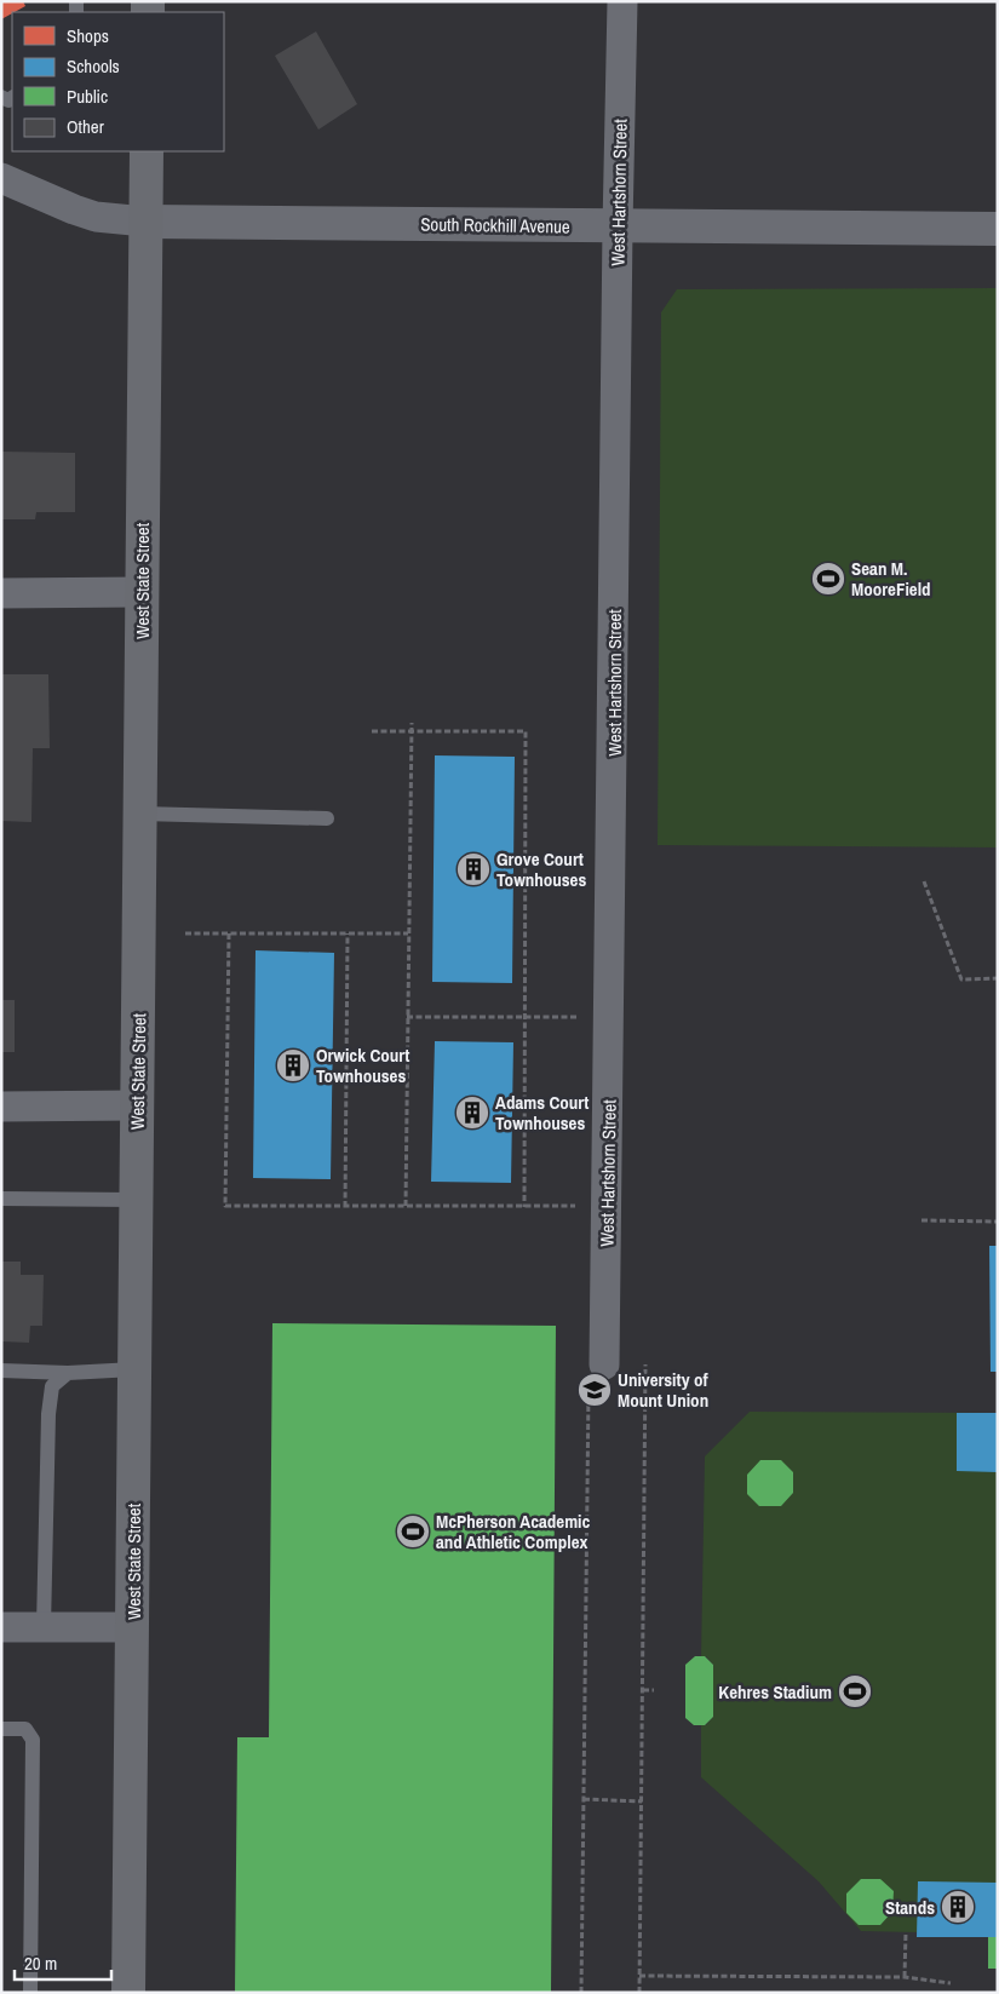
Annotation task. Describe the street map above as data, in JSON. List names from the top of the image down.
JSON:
{
  "streets": {
    "highway": ["West State Street"],
    "street": ["West Hartshorn Street", "South Rockhill Avenue"]
  },
  "crossings": [
    ["West Hartshorn Street", "South Rockhill Avenue"],
    ["South Rockhill Avenue", "West State Street"]
  ],
  "places": {
    "sports": ["Sean M. MooreField", "McPherson Academic and Athletic Complex", "Kehres Stadium"],
    "building": [
      "Grove Court Townhouses",
      "Orwick Court Townhouses",
      "Adams Court Townhouses",
      "Stands"
    ],
    "school or university": ["University of Mount Union"]
  },
  "legend": [
    "Shops",
    "Schools",
    "Public",
    "Other"
  ],
  "scale_bar": "20 m"
}
